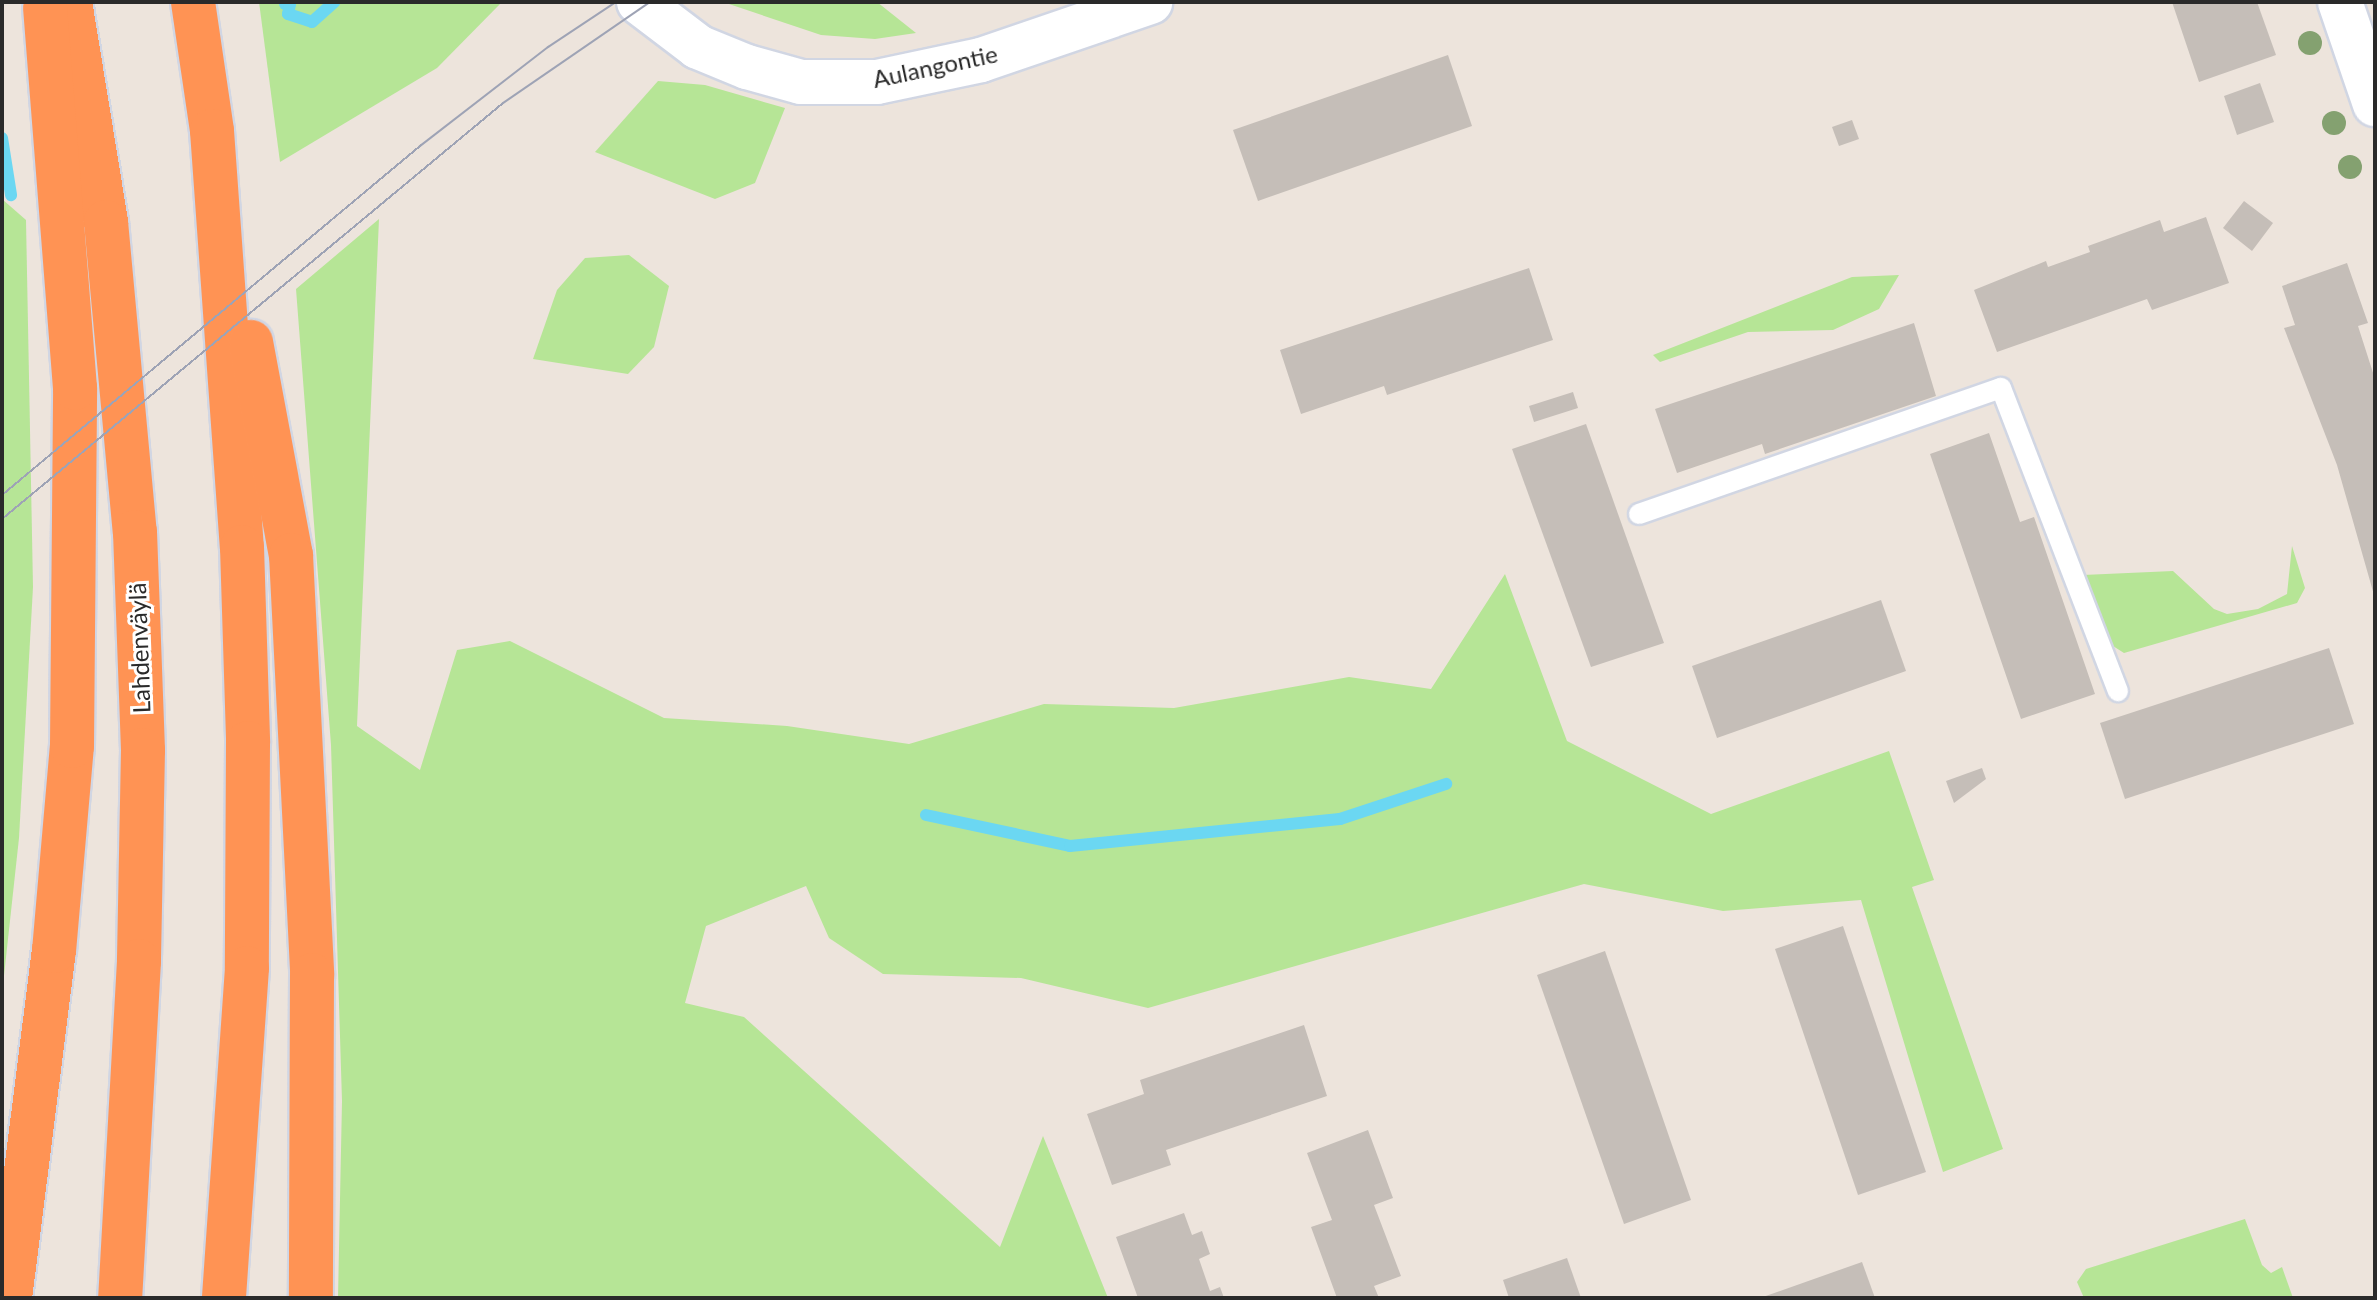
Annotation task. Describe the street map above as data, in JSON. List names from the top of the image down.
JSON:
{
  "streets": {
    "highway": ["Lahdenväylä"],
    "street": ["Aulangontie"]
  }
}
